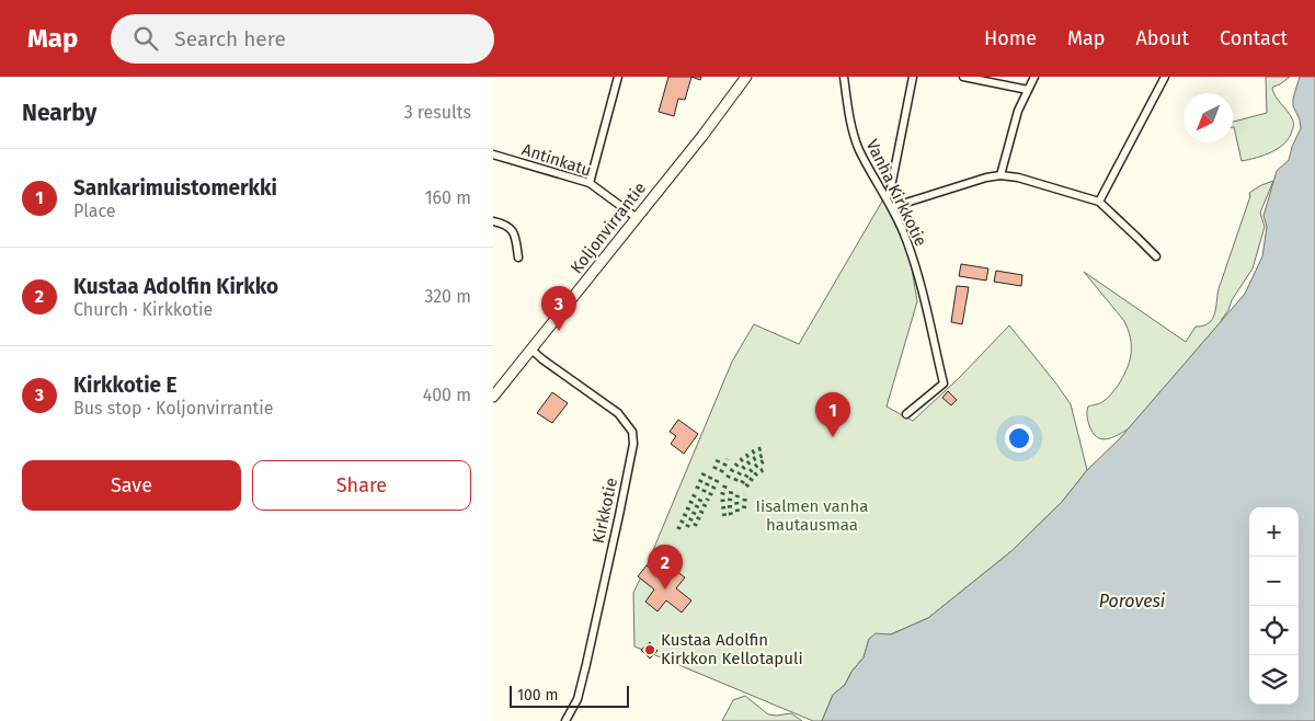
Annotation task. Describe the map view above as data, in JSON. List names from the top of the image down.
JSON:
{
  "streets": {
    "main road": ["Koljonvirrantie"],
    "street": ["Antinkatu", "Vanha Kirkkotie", "Kirkkotie"]
  },
  "crossings": [
    ["Antinkatu", "Koljonvirrantie"],
    ["Koljonvirrantie", "Kirkkotie"]
  ],
  "water": ["Porovesi"],
  "parks": ["Iisalmen vanha hautausmaa"],
  "places": ["Kustaa Adolfin Kirkkon Kellotapuli"],
  "scale_bar": "100 m",
  "north": "bottom left",
  "page": {
    "header": "Map",
    "search": "Search here",
    "nav": [
      "Home",
      "Map",
      "About",
      "Contact"
    ],
    "heading": ["Nearby", "3 results"],
    "list": [
      {
        "mark": "1",
        "name": "Sankarimuistomerkki",
        "note": "Place",
        "value": "160 m"
      },
      {
        "mark": "2",
        "name": "Kustaa Adolfin Kirkko",
        "note": "Church · Kirkkotie",
        "value": "320 m"
      },
      {
        "mark": "3",
        "name": "Kirkkotie E",
        "note": "Bus stop · Koljonvirrantie",
        "value": "400 m"
      }
    ],
    "pins": ["3", "1", "2"],
    "buttons": ["Save", "Share"],
    "map_buttons": ["+", "−"],
    "scale": "100 m"
  }
}
